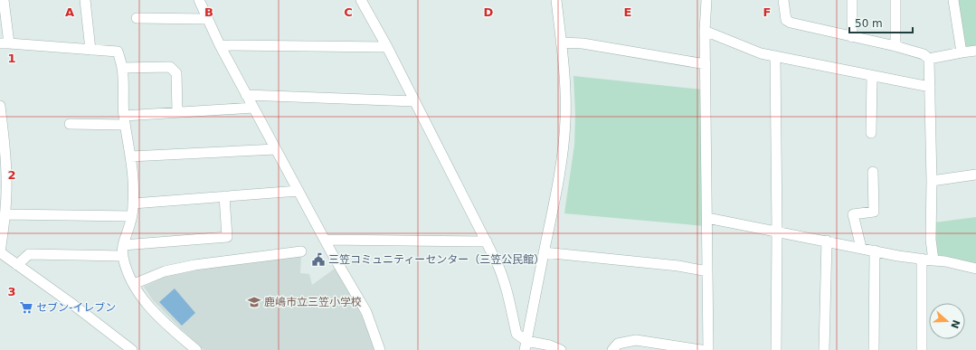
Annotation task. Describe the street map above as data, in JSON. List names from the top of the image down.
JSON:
{
  "places": {
    "public building": ["三笠コミュニティーセンター（三笠公民館）"],
    "school or university": ["鹿嶋市立三笠小学校"],
    "supermarket": ["セブン-イレブン"]
  },
  "scale_bar": "50 m",
  "north": "right",
  "grid": {
    "columns": [
      "A",
      "B",
      "C",
      "D",
      "E",
      "F"
    ],
    "rows": ["1", "2", "3"]
  }
}
